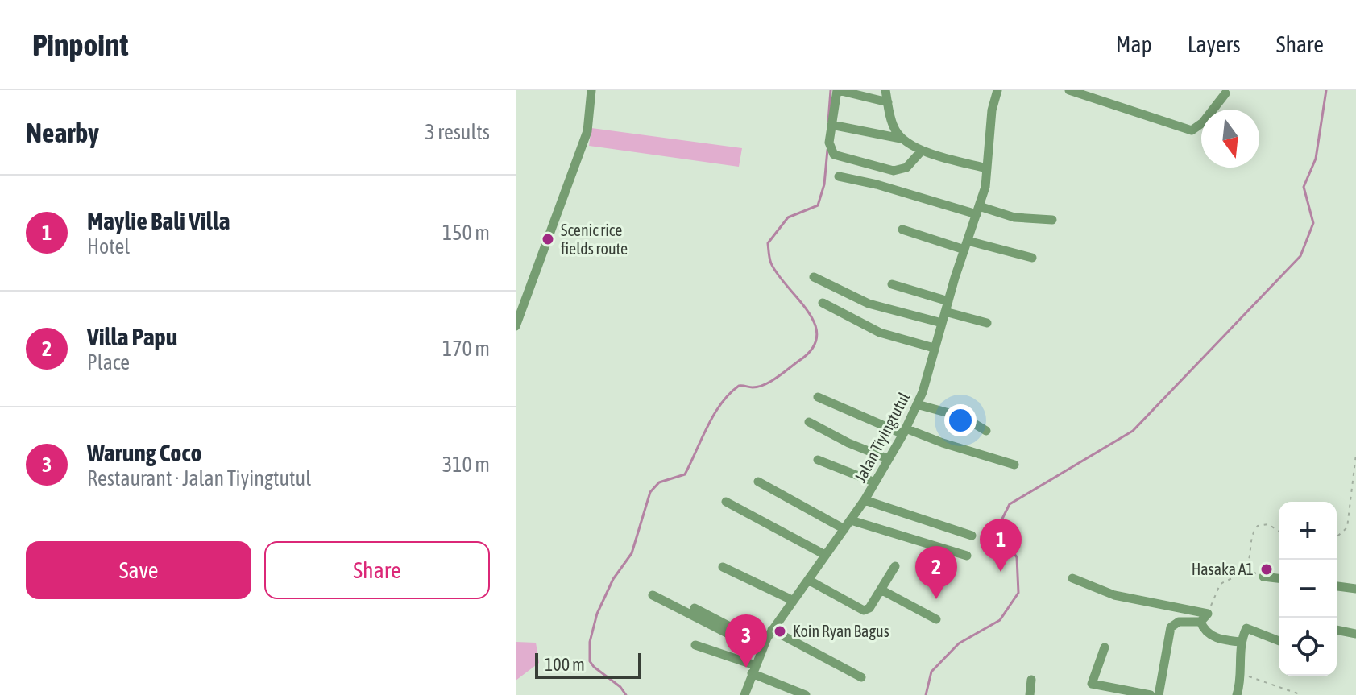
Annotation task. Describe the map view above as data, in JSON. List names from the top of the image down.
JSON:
{
  "streets": {
    "street": ["Jalan Tiyingtutul"]
  },
  "places": ["Scenic rice fields route", "Hasaka A1", "Koin Ryan Bagus"],
  "scale_bar": "100 m",
  "north": "bottom",
  "page": {
    "header": "Pinpoint",
    "nav": ["Map", "Layers", "Share"],
    "heading": ["Nearby", "3 results"],
    "list": [
      {
        "mark": "1",
        "name": "Maylie Bali Villa",
        "note": "Hotel",
        "value": "150 m"
      },
      {
        "mark": "2",
        "name": "Villa Papu",
        "note": "Place",
        "value": "170 m"
      },
      {
        "mark": "3",
        "name": "Warung Coco",
        "note": "Restaurant · Jalan Tiyingtutul",
        "value": "310 m"
      }
    ],
    "map_buttons": ["+", "−"],
    "pins": ["1", "2", "3"],
    "buttons": ["Save", "Share"],
    "scale": "100 m"
  }
}
